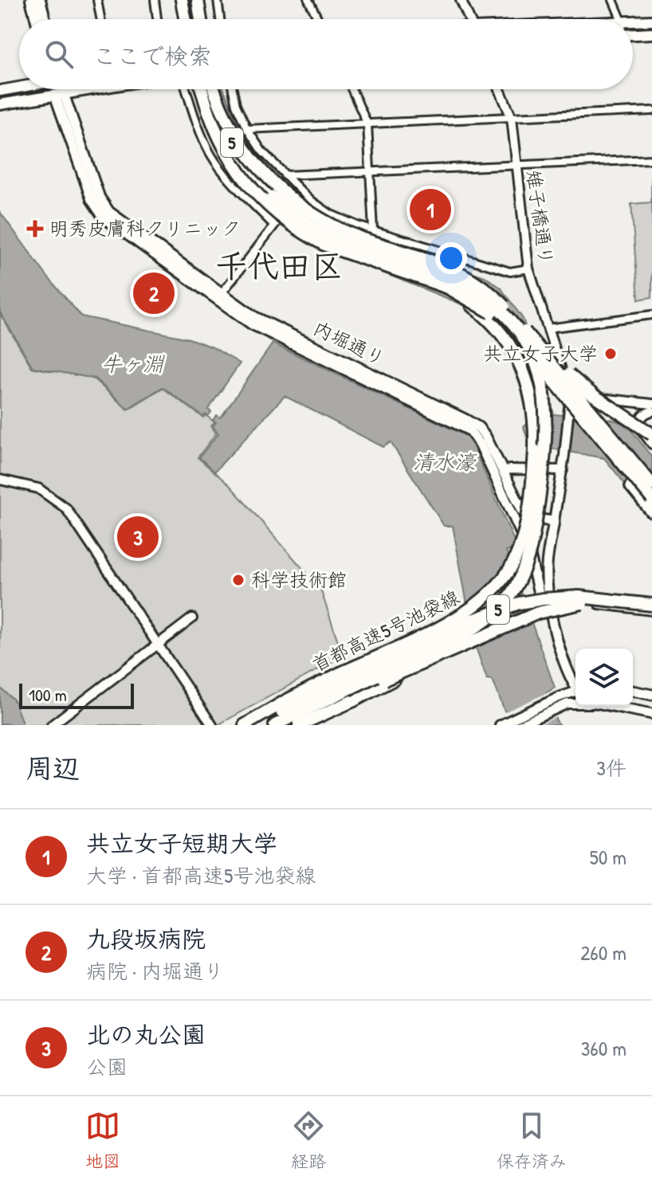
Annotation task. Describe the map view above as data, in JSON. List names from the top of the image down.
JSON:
{
  "streets": {
    "highway": ["5", "首都高速5号池袋線"],
    "main road": ["内堀通り"],
    "street": ["雉子橋通り"]
  },
  "crossings": [
    ["雉子橋通り", "内堀通り"]
  ],
  "districts": ["千代田区"],
  "water": ["牛ヶ淵", "清水濠"],
  "places": {
    "health": ["明秀皮膚科クリニック"],
    "other": ["共立女子大学", "科学技術館"]
  },
  "scale_bar": "100 m",
  "page": {
    "search": "ここで検索",
    "pins": ["1", "2", "3"],
    "scale": "100 m",
    "heading": ["周辺", "3件"],
    "list": [
      {
        "mark": "1",
        "name": "共立女子短期大学",
        "note": "大学 · 首都高速5号池袋線",
        "value": "50 m"
      },
      {
        "mark": "2",
        "name": "九段坂病院",
        "note": "病院 · 内堀通り",
        "value": "260 m"
      },
      {
        "mark": "3",
        "name": "北の丸公園",
        "note": "公園",
        "value": "360 m"
      }
    ],
    "nav": ["地図", "経路", "保存済み"]
  }
}
